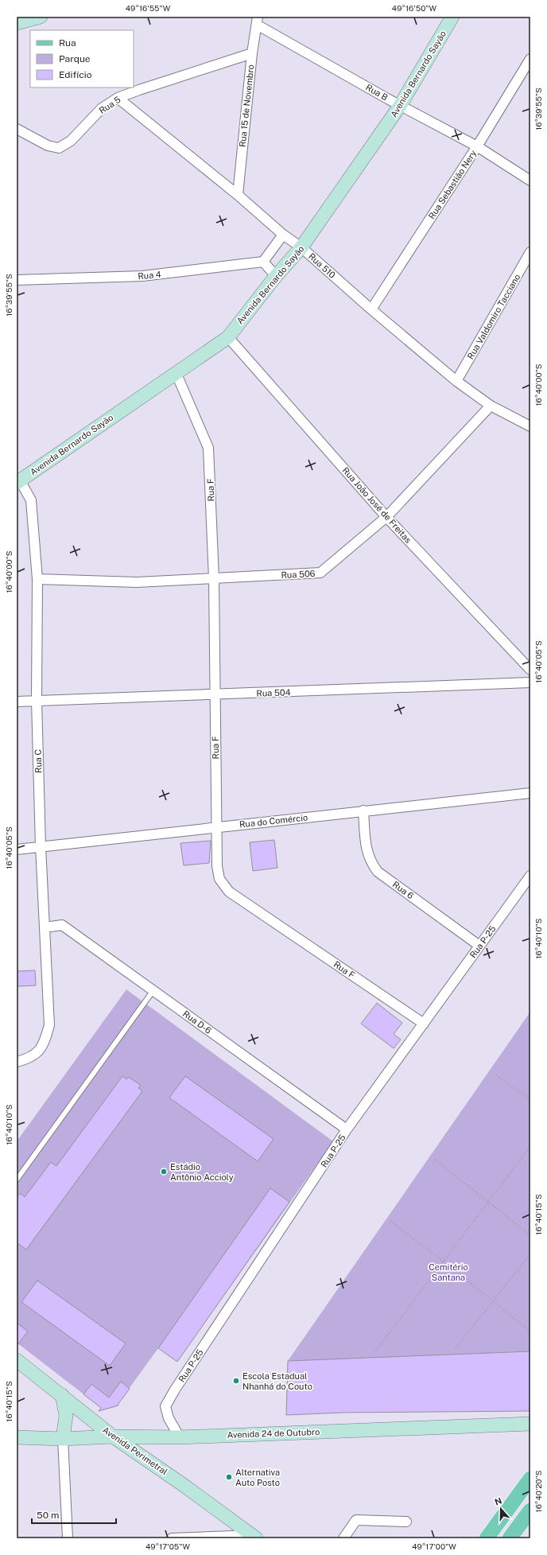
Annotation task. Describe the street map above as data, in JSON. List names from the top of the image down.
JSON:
{
  "streets": {
    "street": [
      "Avenida Bernardo Sayão",
      "Rua B",
      "Rua 5",
      "Rua 15 de Novembro",
      "Rua Sebastião Nery",
      "Rua 510",
      "Rua 4",
      "Rua Valdomiro Tacciano",
      "Rua F",
      "Rua João José de Freitas",
      "Rua 506",
      "Rua 504",
      "Rua C",
      "Rua do Comércio",
      "Rua 6",
      "Rua P-25",
      "Rua D-6",
      "Avenida 24 de Outubro",
      "Avenida Perimetral"
    ]
  },
  "crossings": [
    ["Avenida Bernardo Sayão", "Rua B"],
    ["Avenida Bernardo Sayão", "Rua 510"],
    ["Avenida Bernardo Sayão", "Rua F"],
    ["Avenida Bernardo Sayão", "Rua João José de Freitas"],
    ["Avenida Bernardo Sayão", "Rua C"],
    ["Rua B", "Rua 15 de Novembro"],
    ["Rua B", "Rua Sebastião Nery"],
    ["Rua 5", "Rua 15 de Novembro"],
    ["Rua 5", "Rua 510"],
    ["Rua 15 de Novembro", "Rua 510"],
    ["Rua Sebastião Nery", "Rua 510"],
    ["Rua 510", "Rua Valdomiro Tacciano"],
    ["Rua 510", "Rua 506"],
    ["Rua F", "Rua 506"],
    ["Rua F", "Rua 504"],
    ["Rua F", "Rua do Comércio"],
    ["Rua F", "Rua P-25"],
    ["Rua João José de Freitas", "Rua 506"],
    ["Rua 506", "Rua C"],
    ["Rua 504", "Rua C"],
    ["Rua C", "Rua do Comércio"],
    ["Rua C", "Rua D-6"],
    ["Rua do Comércio", "Rua 6"],
    ["Rua 6", "Rua P-25"],
    ["Rua P-25", "Rua D-6"],
    ["Rua P-25", "Avenida 24 de Outubro"],
    ["Avenida 24 de Outubro", "Avenida Perimetral"]
  ],
  "parks": ["Cemitério Santana"],
  "places": ["Estádio Antônio Accioly", "Escola Estadual Nhanhá do Couto", "Alternativa Auto Posto"],
  "legend": ["Rua", "Parque", "Edifício"],
  "scale_bar": "50 m",
  "north": "top",
  "coordinates": [
    "49°16'55\"W",
    "49°16'50\"W",
    "16°39'55\"S",
    "16°40'00\"S",
    "16°40'05\"S",
    "16°40'10\"S",
    "16°40'15\"S",
    "16°40'20\"S",
    "49°17'05\"W",
    "49°17'00\"W"
  ]
}
